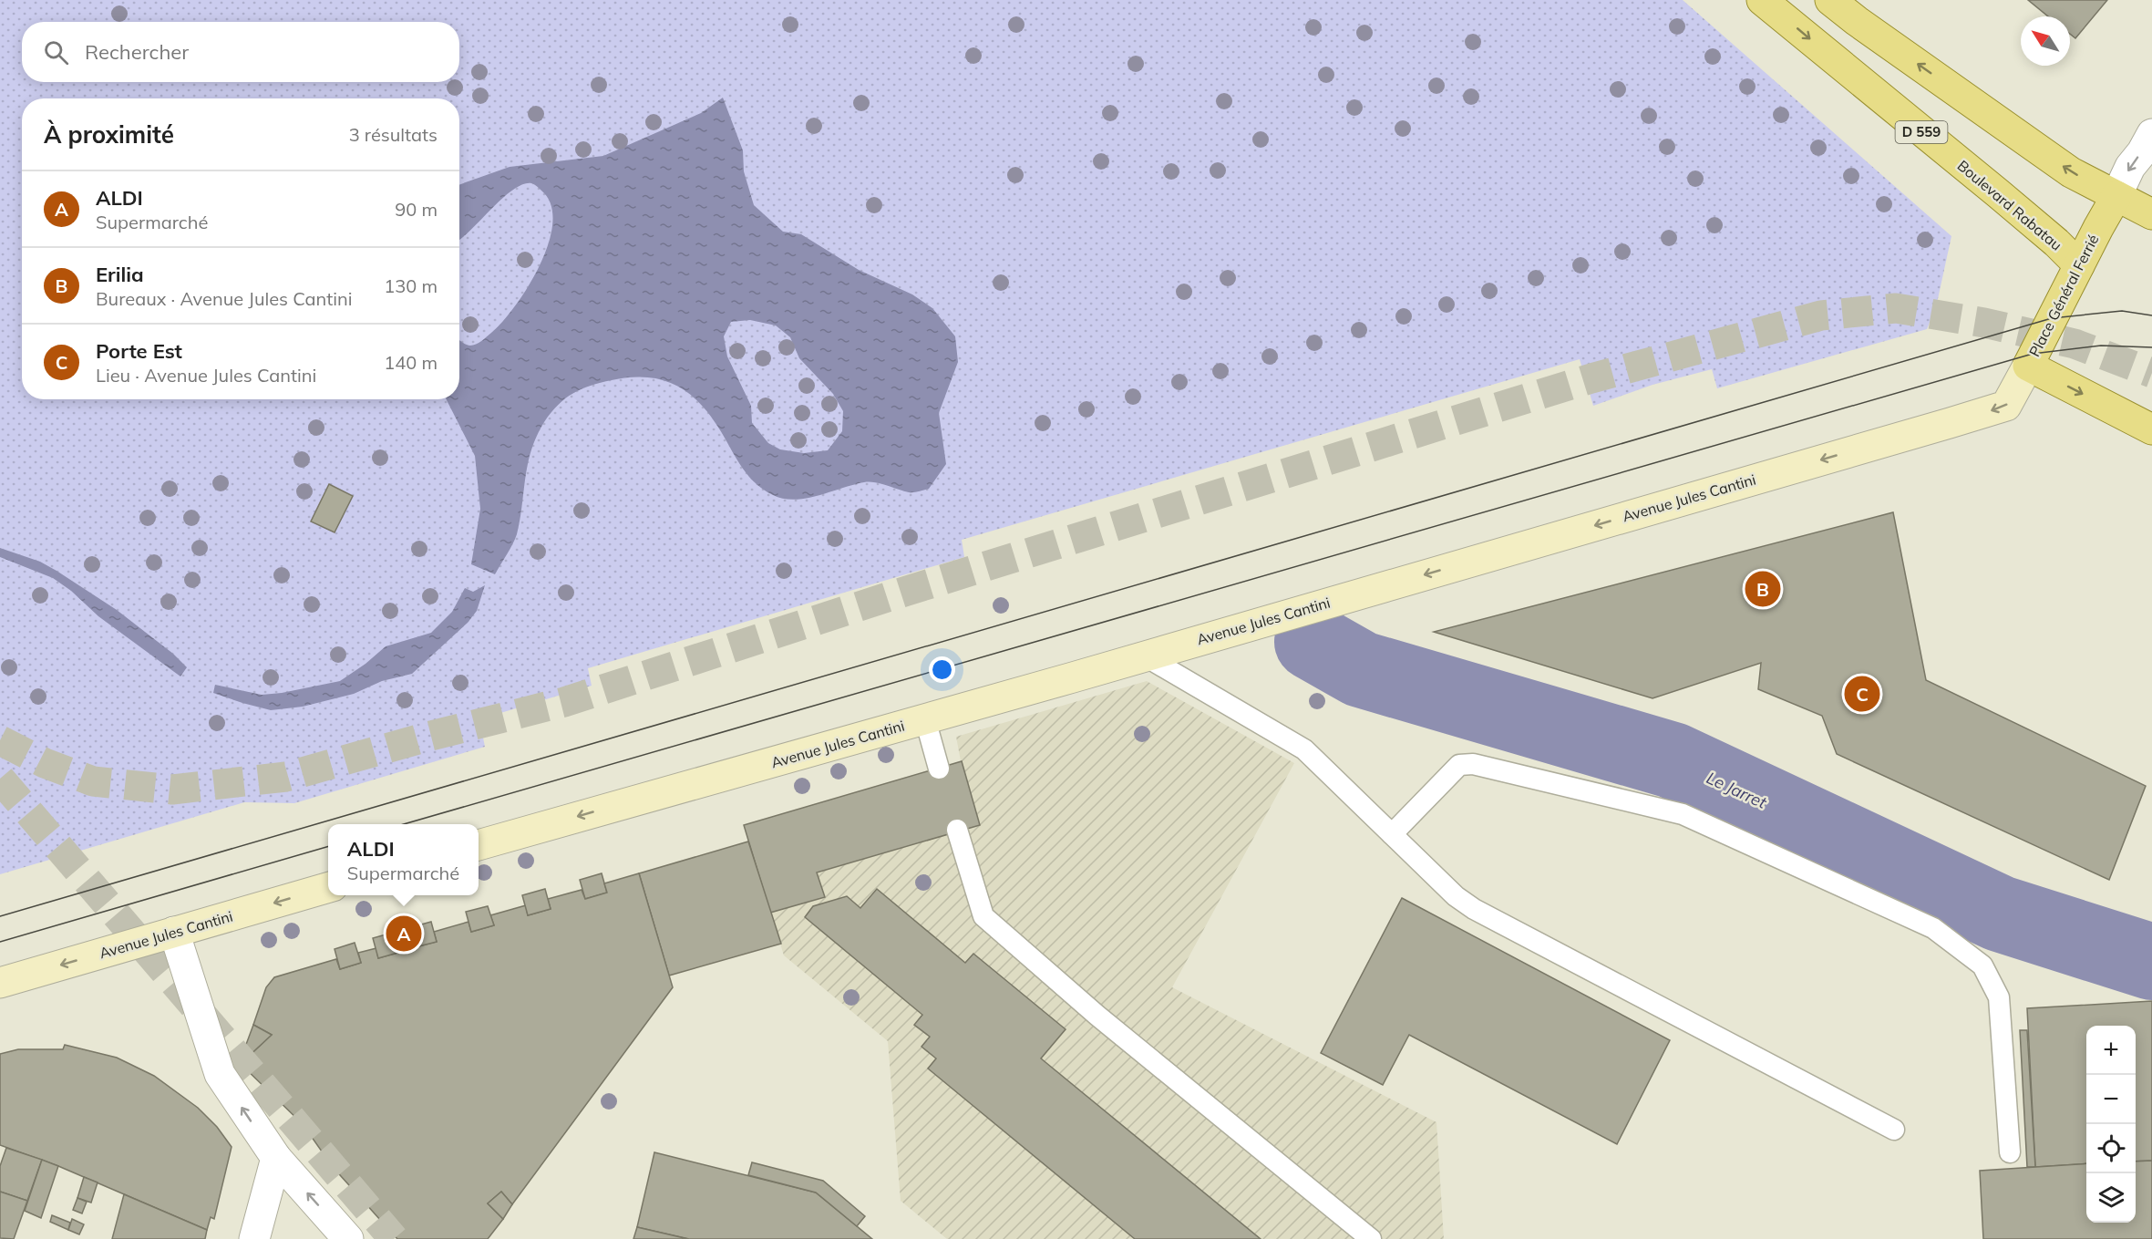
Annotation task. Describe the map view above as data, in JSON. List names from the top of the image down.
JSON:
{
  "streets": {
    "main road": [
      "D 559",
      "Boulevard Rabatau",
      "Place Général Ferrié",
      "Avenue Jules Cantini"
    ]
  },
  "crossings": [
    ["Boulevard Rabatau", "Place Général Ferrié"],
    ["Place Général Ferrié", "Avenue Jules Cantini"]
  ],
  "one_way": ["Place Général Ferrié", "Avenue Jules Cantini"],
  "water": ["Le Jarret"],
  "north": "top left",
  "page": {
    "search": "Rechercher",
    "heading": ["À proximité", "3 résultats"],
    "list": [
      {
        "mark": "A",
        "name": "ALDI",
        "note": "Supermarché",
        "value": "90 m"
      },
      {
        "mark": "B",
        "name": "Erilia",
        "note": "Bureaux · Avenue Jules Cantini",
        "value": "130 m"
      },
      {
        "mark": "C",
        "name": "Porte Est",
        "note": "Lieu · Avenue Jules Cantini",
        "value": "140 m"
      }
    ],
    "pins": ["B", "C", "A"],
    "popup": ["ALDI", "Supermarché"],
    "map_buttons": ["+", "−"]
  }
}
